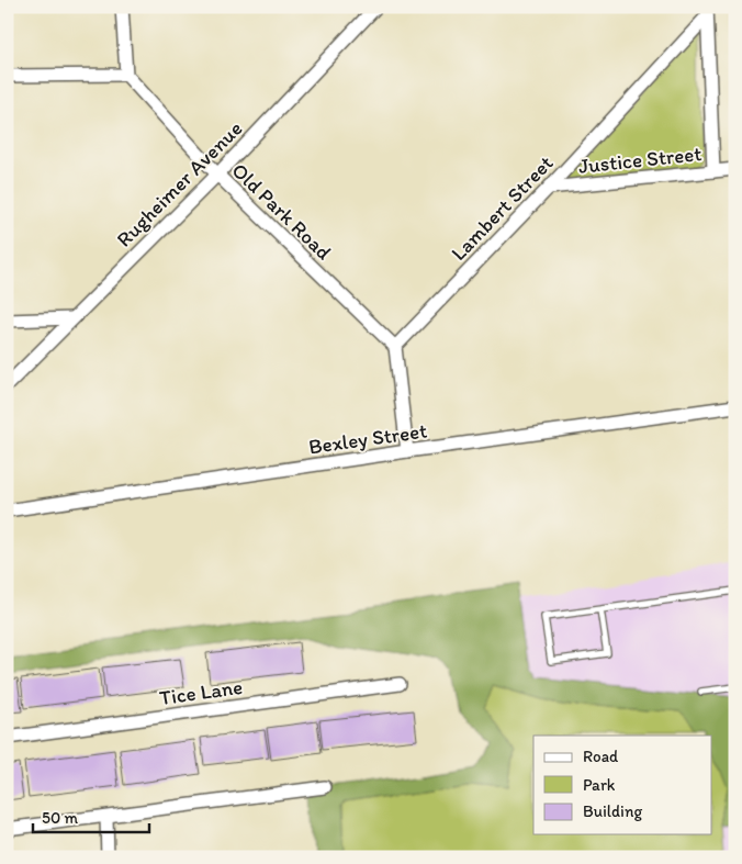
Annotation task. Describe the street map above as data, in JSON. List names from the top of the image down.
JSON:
{
  "streets": {
    "street": [
      "Justice Street",
      "Rugheimer Avenue",
      "Lambert Street",
      "Old Park Road",
      "Bexley Street",
      "Tice Lane"
    ]
  },
  "crossings": [
    ["Justice Street", "Lambert Street"],
    ["Rugheimer Avenue", "Old Park Road"],
    ["Lambert Street", "Old Park Road"]
  ],
  "legend": ["Road", "Park", "Building"],
  "scale_bar": "50 m"
}
